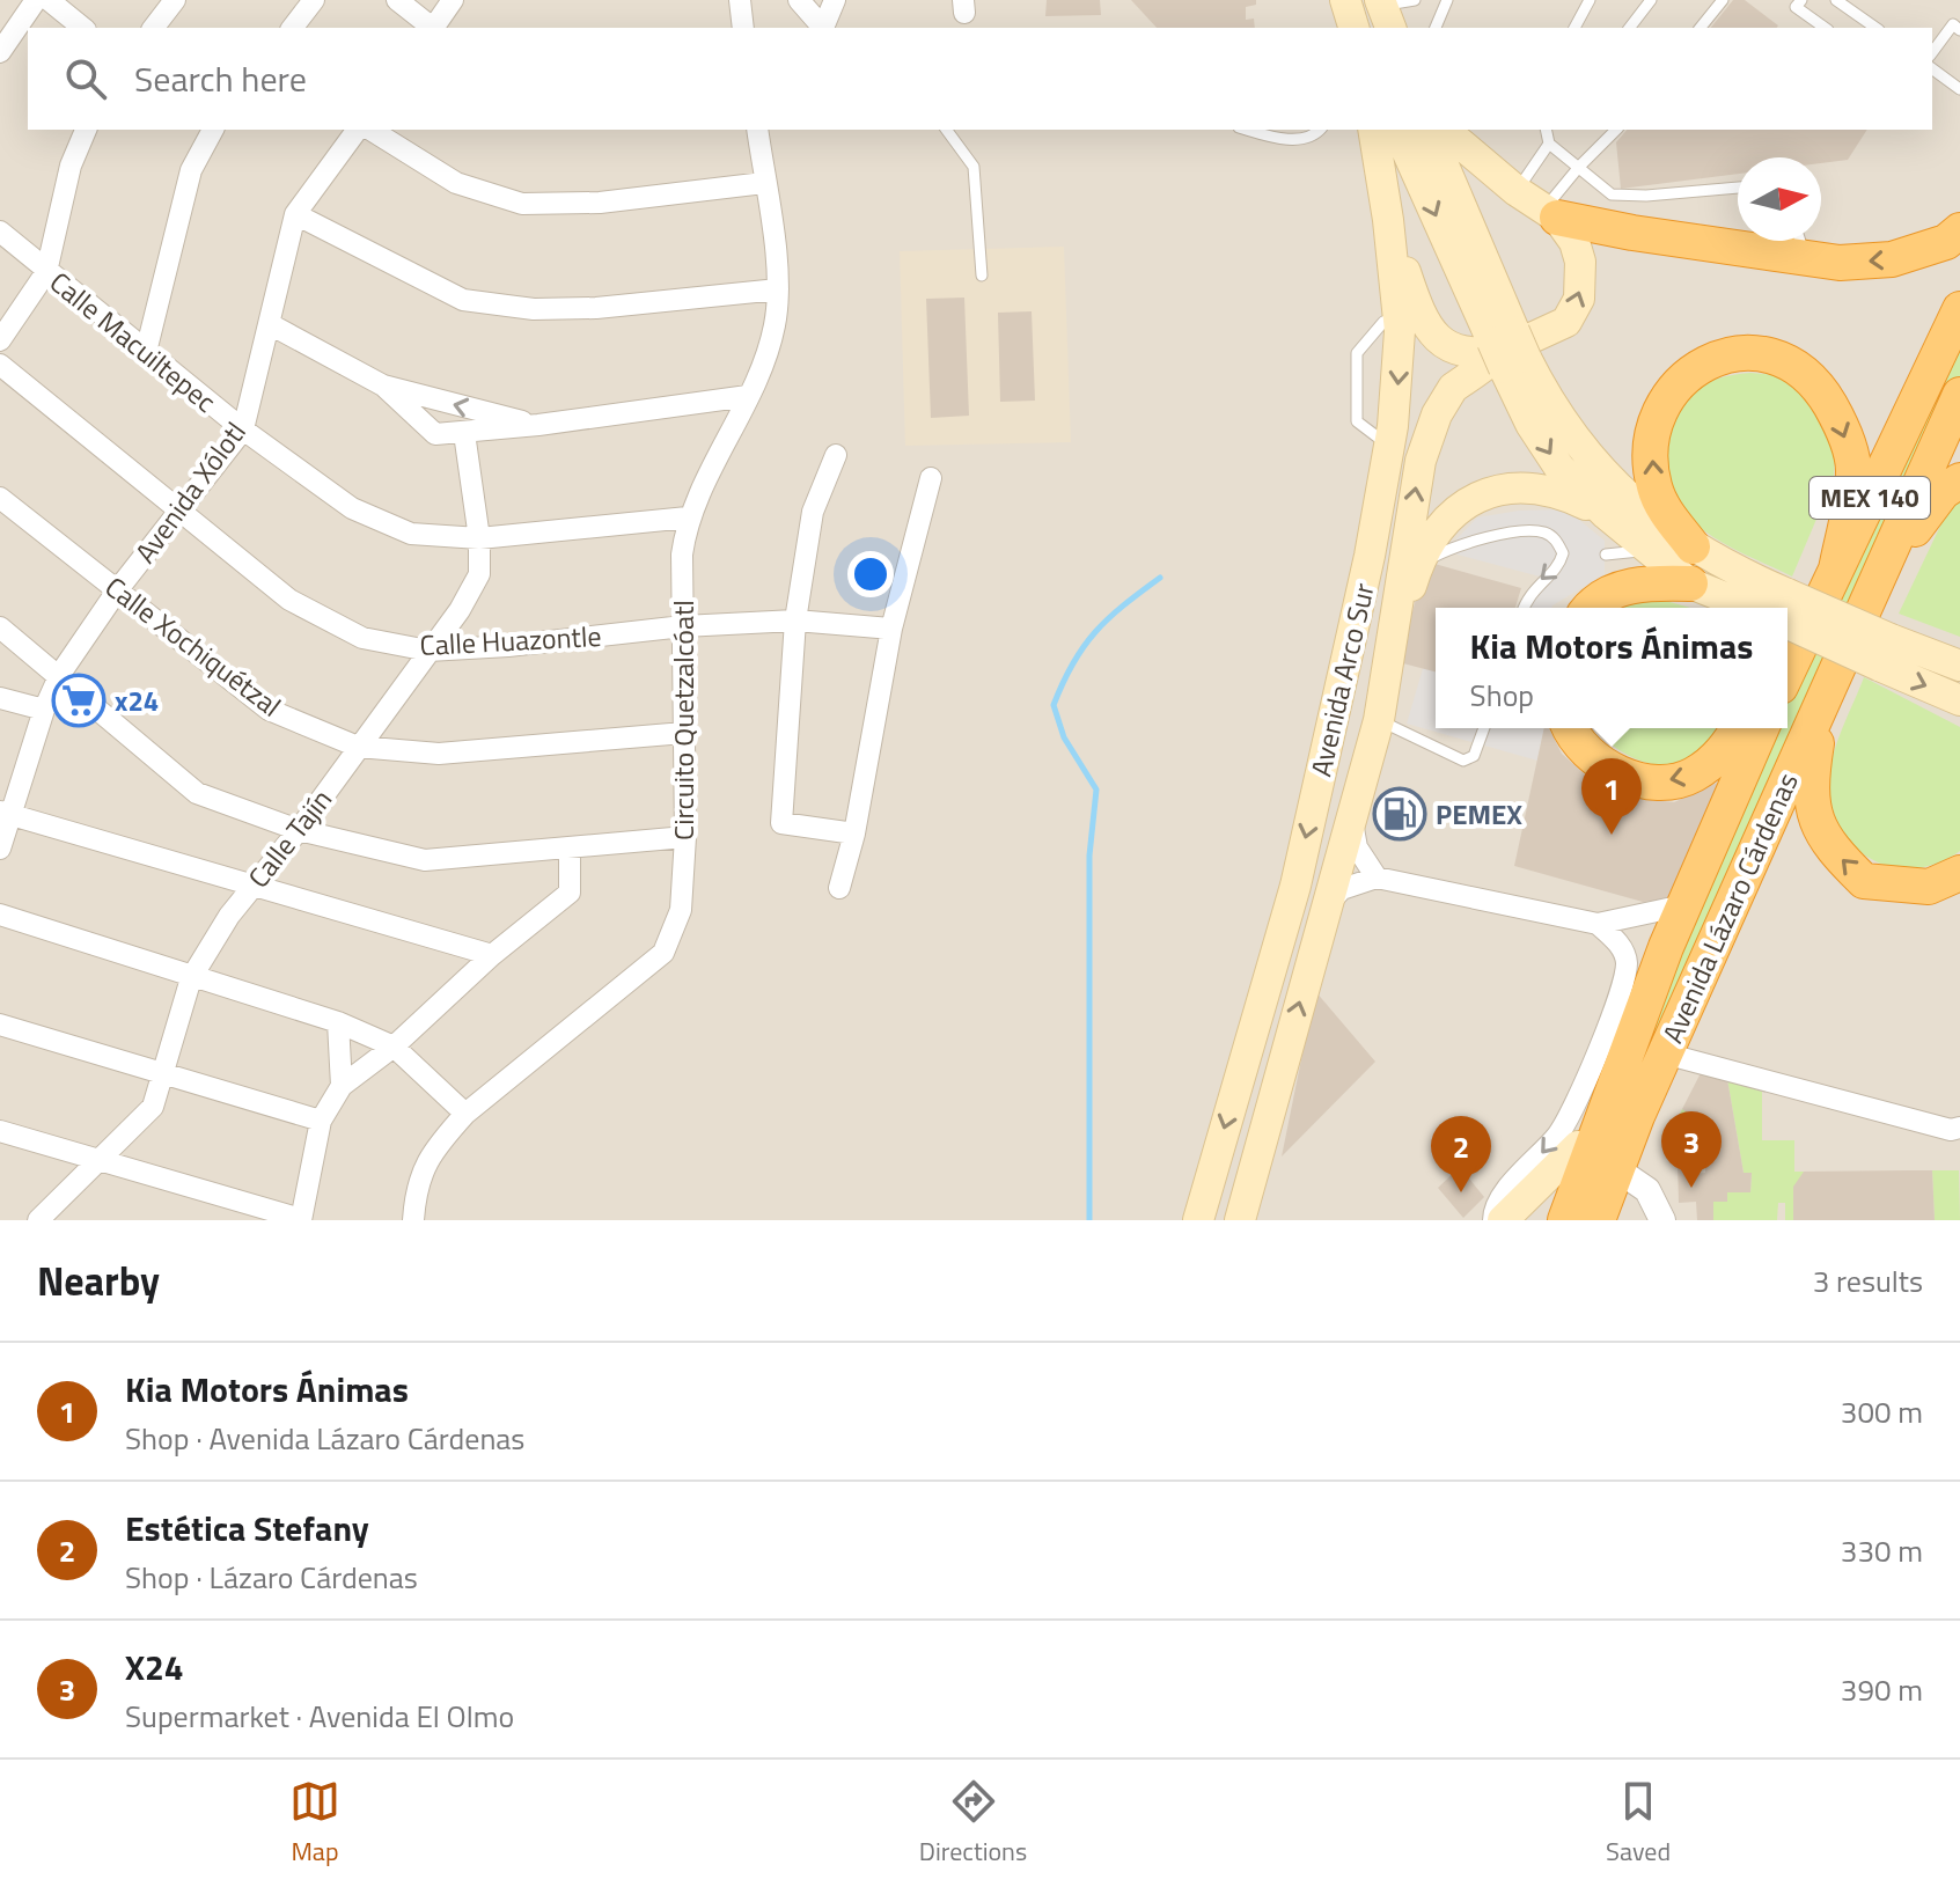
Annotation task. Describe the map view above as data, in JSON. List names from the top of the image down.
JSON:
{
  "streets": {
    "highway": ["MEX 140", "Avenida Lázaro Cárdenas"],
    "main road": ["Avenida Arco Sur"],
    "street": [
      "Calle Macuiltepec",
      "Avenida Xólotl",
      "Calle Huazontle",
      "Calle Xochiquétzal",
      "Circuito Quetzalcóatl",
      "Calle Tajín"
    ]
  },
  "crossings": [
    ["Calle Macuiltepec", "Avenida Xólotl"],
    ["Calle Macuiltepec", "Circuito Quetzalcóatl"],
    ["Calle Macuiltepec", "Calle Tajín"],
    ["Avenida Xólotl", "Calle Huazontle"],
    ["Avenida Xólotl", "Calle Xochiquétzal"],
    ["MEX 140", "Avenida Lázaro Cárdenas"],
    ["Calle Huazontle", "Circuito Quetzalcóatl"],
    ["Calle Huazontle", "Calle Tajín"],
    ["Calle Xochiquétzal", "Circuito Quetzalcóatl"],
    ["Calle Xochiquétzal", "Calle Tajín"]
  ],
  "places": {
    "supermarket": ["x24"],
    "fuel station": ["PEMEX"]
  },
  "north": "right",
  "page": {
    "search": "Search here",
    "popup": ["Kia Motors Ánimas", "Shop"],
    "pins": ["1", "3", "2"],
    "heading": ["Nearby", "3 results"],
    "list": [
      {
        "mark": "1",
        "name": "Kia Motors Ánimas",
        "note": "Shop · Avenida Lázaro Cárdenas",
        "value": "300 m"
      },
      {
        "mark": "2",
        "name": "Estética Stefany",
        "note": "Shop · Lázaro Cárdenas",
        "value": "330 m"
      },
      {
        "mark": "3",
        "name": "X24",
        "note": "Supermarket · Avenida El Olmo",
        "value": "390 m"
      }
    ],
    "nav": ["Map", "Directions", "Saved"]
  }
}
